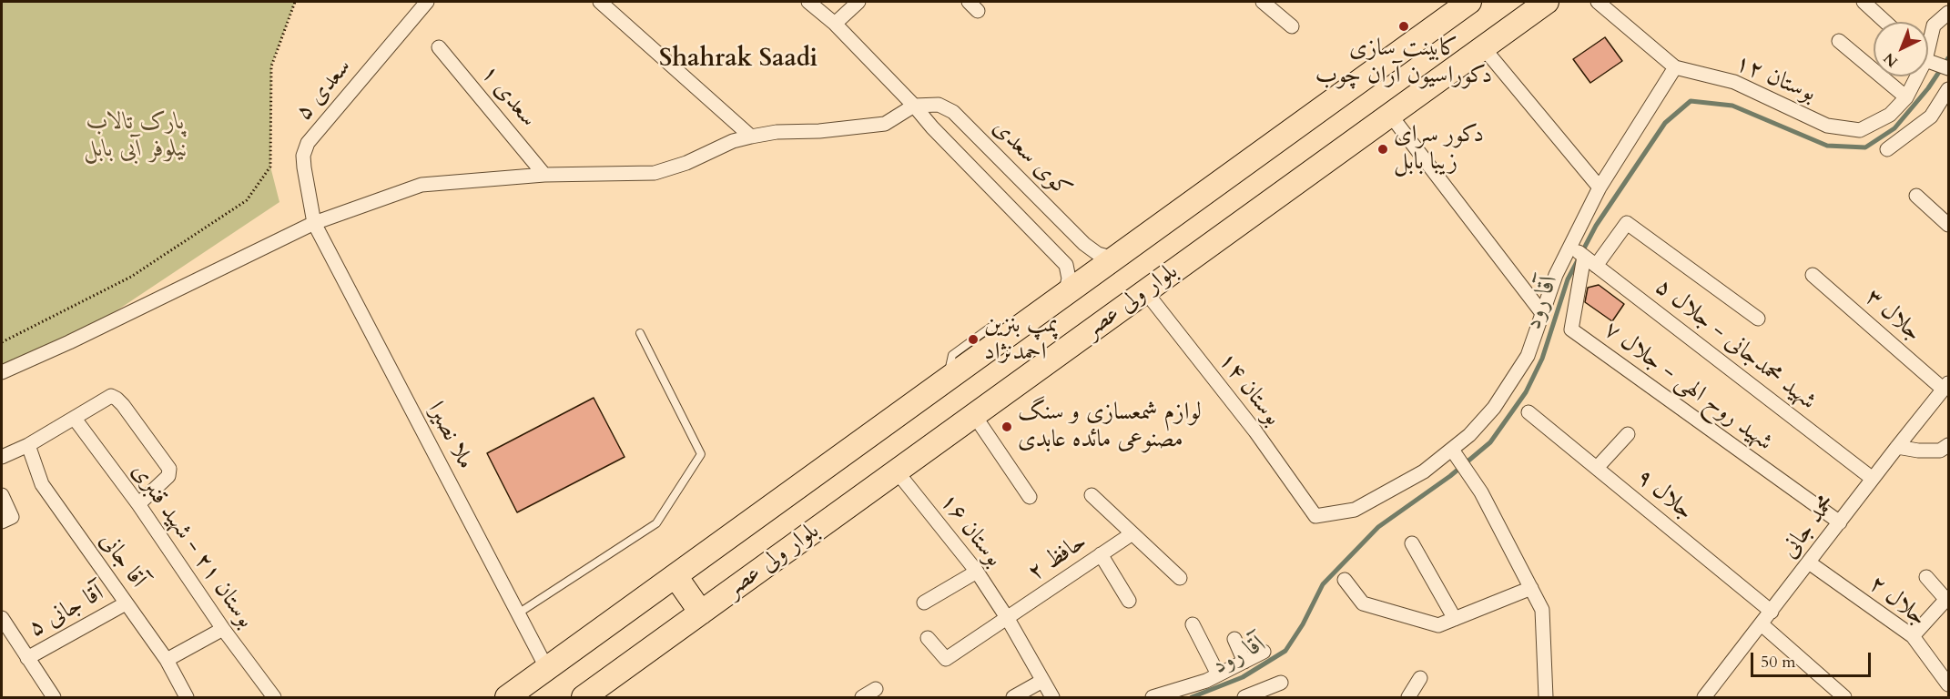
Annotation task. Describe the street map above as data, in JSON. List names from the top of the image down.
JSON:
{
  "streets": {
    "main road": ["بلوار ولی عصر"],
    "street": [
      "بوستان ۱۲",
      "سعدی ۵",
      "سعدی ۱",
      "کوی سعدی",
      "جلال ۳",
      "شهید محمدجانی - جلال ۵",
      "شهید روح الهی - جلال ۷",
      "بوستان ۱۴",
      "ملا نصیرا",
      "جلال ۹",
      "محمد جانی",
      "بوستان ۱۶",
      "بوستان ۲۱ - شهید قنبری",
      "حافظ ۲",
      "آقا جانی",
      "جلال ۲",
      "آقا جانی ۵"
    ]
  },
  "crossings": [
    ["سعدی ۵", "ملا نصیرا"],
    ["کوی سعدی", "بلوار ولی عصر"],
    ["بلوار ولی عصر", "بوستان ۱۴"],
    ["بلوار ولی عصر", "ملا نصیرا"],
    ["بلوار ولی عصر", "بوستان ۱۶"],
    ["جلال ۳", "محمد جانی"],
    ["شهید محمدجانی - جلال ۵", "شهید روح الهی - جلال ۷"],
    ["شهید محمدجانی - جلال ۵", "محمد جانی"],
    ["شهید روح الهی - جلال ۷", "محمد جانی"],
    ["جلال ۹", "محمد جانی"],
    ["محمد جانی", "جلال ۲"],
    ["بوستان ۱۶", "حافظ ۲"],
    ["آقا جانی", "آقا جانی ۵"]
  ],
  "districts": ["Shahrak Saadi"],
  "water": ["آقا رود"],
  "parks": ["پارک تالاب نیلوفر آبی بابل"],
  "places": [
    "کابینت سازی دکوراسیون آران چوب",
    "دکور سرای زیبا بابل",
    "پمپ بنزین احمدنژاد",
    "لوازم شمعسازی و سنگ مصنوعی مائده عابدی"
  ],
  "scale_bar": "50 m",
  "north": "bottom left"
}
